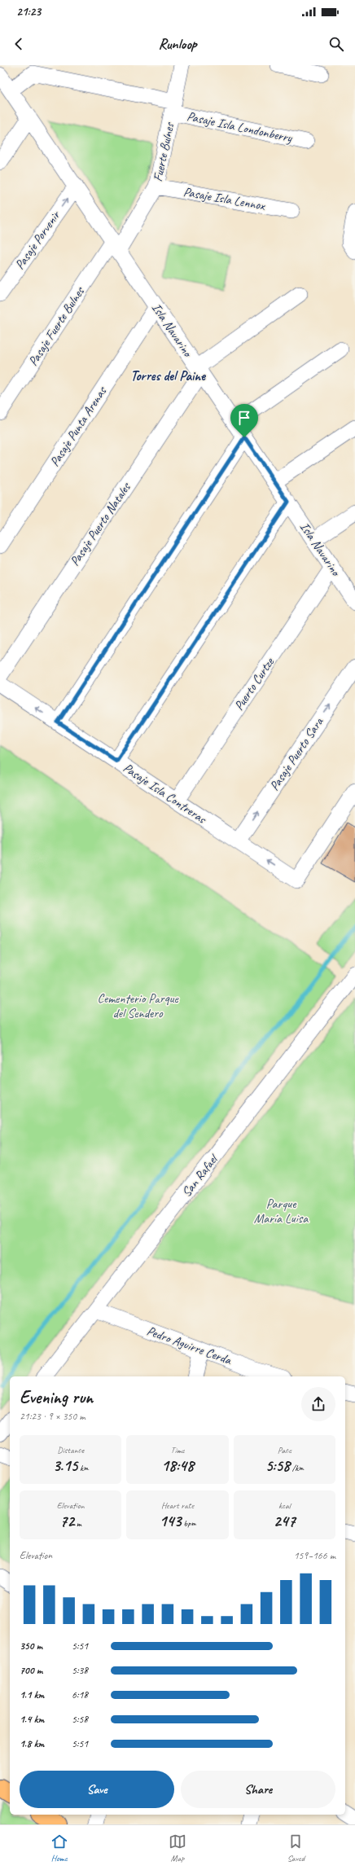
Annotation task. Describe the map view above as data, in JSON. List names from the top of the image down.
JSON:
{
  "streets": {
    "street": [
      "Pasaje Isla Londonberry",
      "Fuerte Bulnes",
      "Pasaje Isla Lennox",
      "Pasaje Porvenir",
      "Pasaje Fuerte Bulnes",
      "Isla Navarino",
      "Pasaje Punta Arenas",
      "Pasaje Puerto Natales",
      "Puerto Curtze",
      "Pasaje Puerto Sara",
      "Pasaje Isla Contreras",
      "San Rafael",
      "Pedro Aguirre Cerda"
    ]
  },
  "crossings": [
    ["Pasaje Isla Londonberry", "Fuerte Bulnes"],
    ["Pasaje Isla Londonberry", "Isla Navarino"],
    ["Fuerte Bulnes", "Pasaje Isla Lennox"],
    ["Fuerte Bulnes", "Pasaje Fuerte Bulnes"],
    ["Fuerte Bulnes", "Isla Navarino"],
    ["Pasaje Porvenir", "Isla Navarino"],
    ["Pasaje Fuerte Bulnes", "Isla Navarino"],
    ["Isla Navarino", "Pasaje Punta Arenas"],
    ["Isla Navarino", "Pasaje Puerto Natales"],
    ["Isla Navarino", "Puerto Curtze"],
    ["Puerto Curtze", "Pasaje Isla Contreras"],
    ["Pasaje Puerto Sara", "Pasaje Isla Contreras"],
    ["San Rafael", "Pedro Aguirre Cerda"]
  ],
  "one_way": ["Pasaje Porvenir", "Pasaje Puerto Sara"],
  "districts": ["Torres del Paine"],
  "parks": ["Cementerio Parque del Sendero", "Parque María Luisa"],
  "page": {
    "status": "21:23",
    "header": "Runloop",
    "heading": ["Evening run", "21:23 · 9 × 350 m"],
    "stats": [
      ["Distance", "3.15 km"],
      ["Time", "18:48"],
      ["Pace", "5:58 /km"],
      ["Elevation", "72 m"],
      ["Heart rate", "143 bpm"],
      ["kcal", "247"]
    ],
    "chart": ["Elevation", "159–166 m"],
    "list": [
      {
        "name": "350 m",
        "note": "5:51"
      },
      {
        "name": "700 m",
        "note": "5:38"
      },
      {
        "name": "1.1 km",
        "note": "6:18"
      },
      {
        "name": "1.4 km",
        "note": "5:58"
      },
      {
        "name": "1.8 km",
        "note": "5:51"
      }
    ],
    "buttons": ["Save", "Share"],
    "tabs": ["Home", "Map", "Saved"]
  }
}
